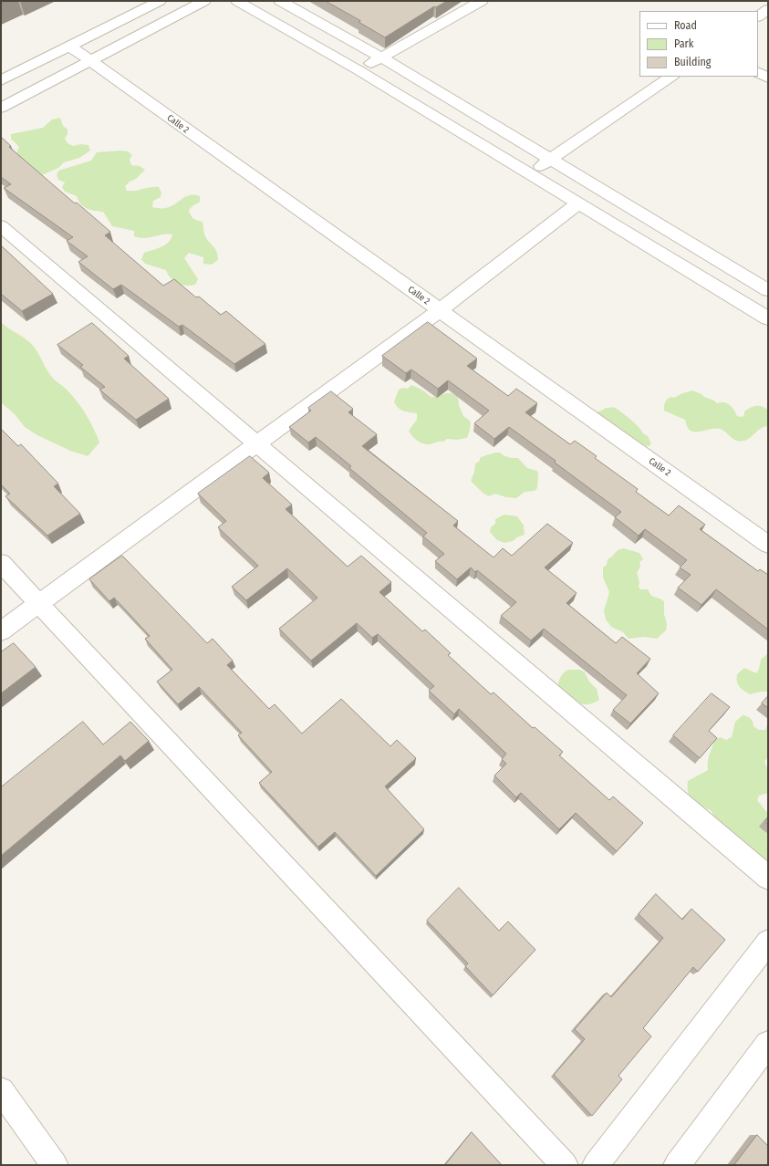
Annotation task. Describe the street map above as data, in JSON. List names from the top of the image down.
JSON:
{
  "streets": {
    "street": ["Calle 2"]
  },
  "legend": ["Road", "Park", "Building"]
}
